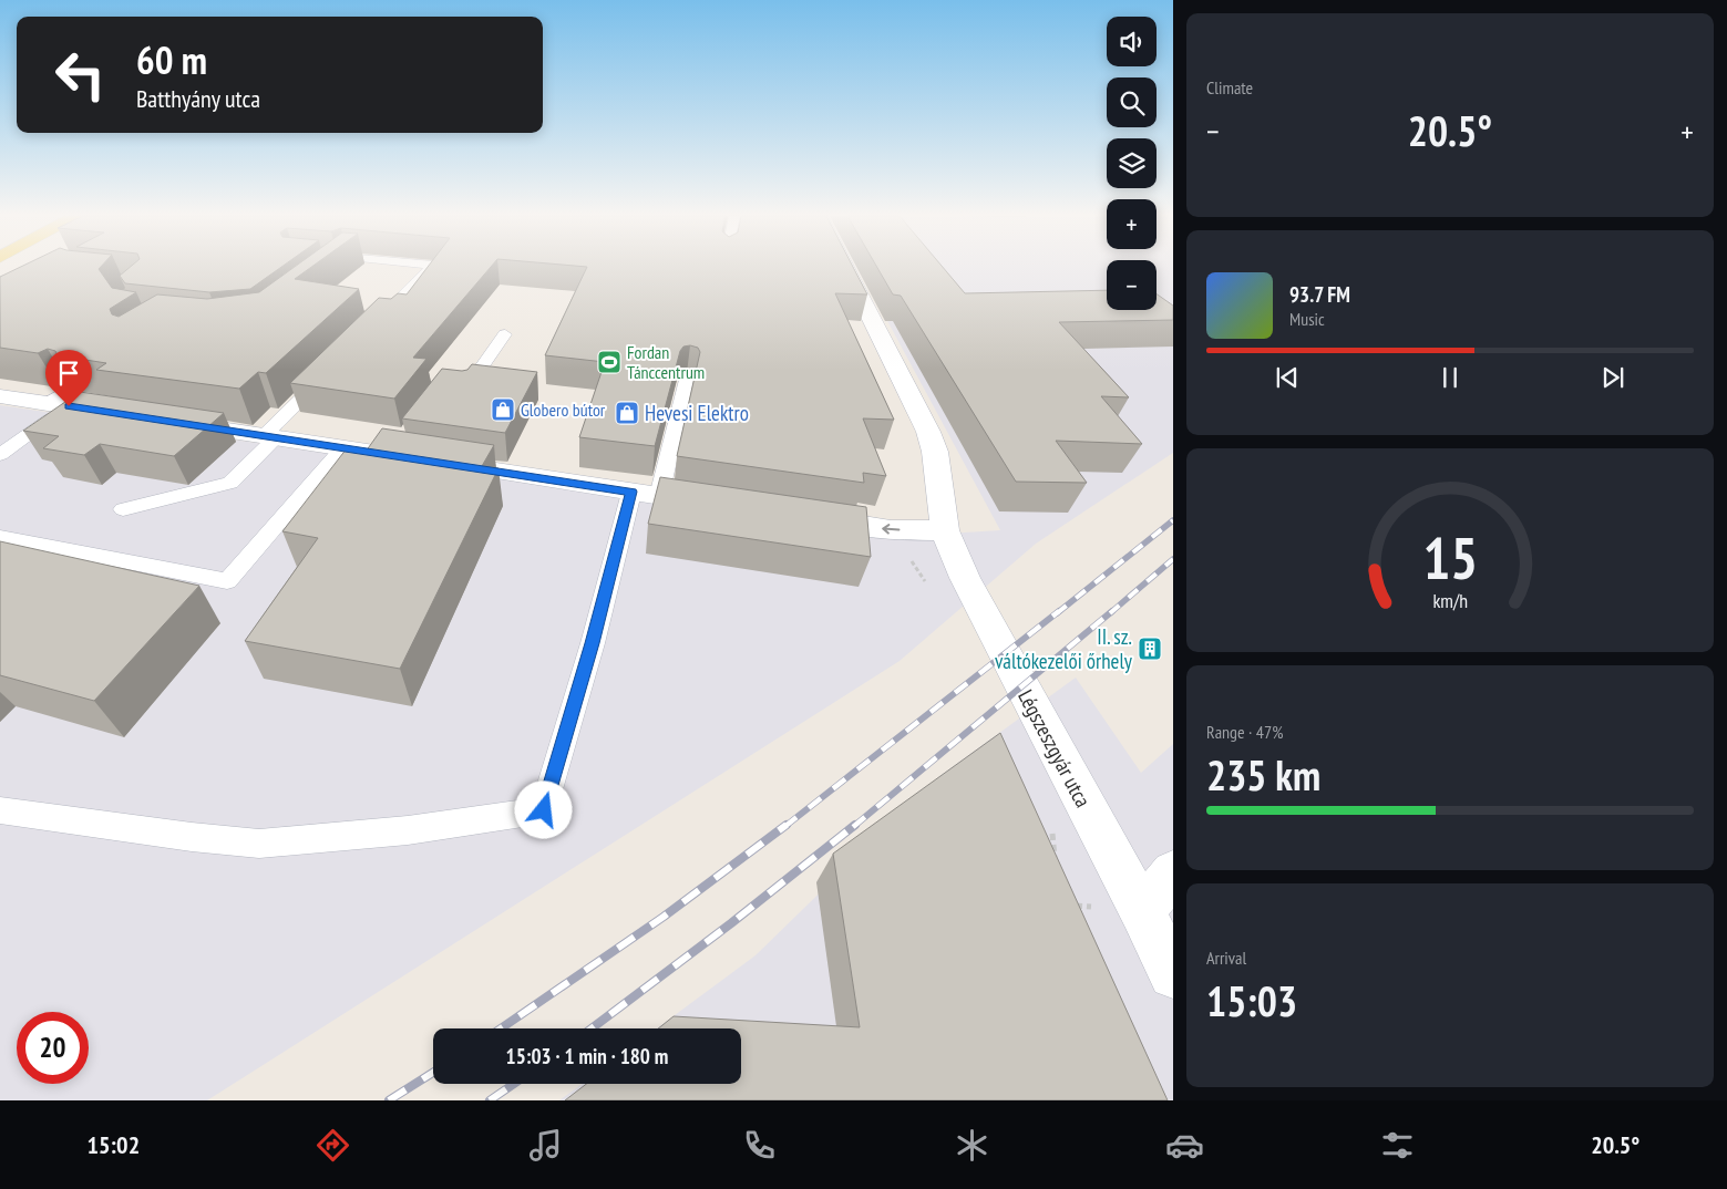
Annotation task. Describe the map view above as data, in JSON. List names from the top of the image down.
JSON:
{
  "streets": {
    "street": ["Légszeszgyár utca"]
  },
  "places": {
    "sports": ["Fordan Tánccentrum"],
    "shop": ["Globero bútor", "Hevesi Elektro"],
    "building": ["II. sz. váltókezelői őrhely"]
  },
  "page": {
    "tile": [
      "Climate",
      ["Range · 47%", "235 km"],
      ["Arrival", "15:03"]
    ],
    "map_buttons": ["+", "−"],
    "turn": ["60 m", "Batthyány utca"],
    "heat": ["−", "20.5°", "+"],
    "song": ["93.7 FM", "Music"],
    "limit": "20",
    "trip": "15:03 · 1 min · 180 m",
    "tabs": ["15:02", "20.5°"],
    "gauge": ["15", "km/h"]
  }
}
